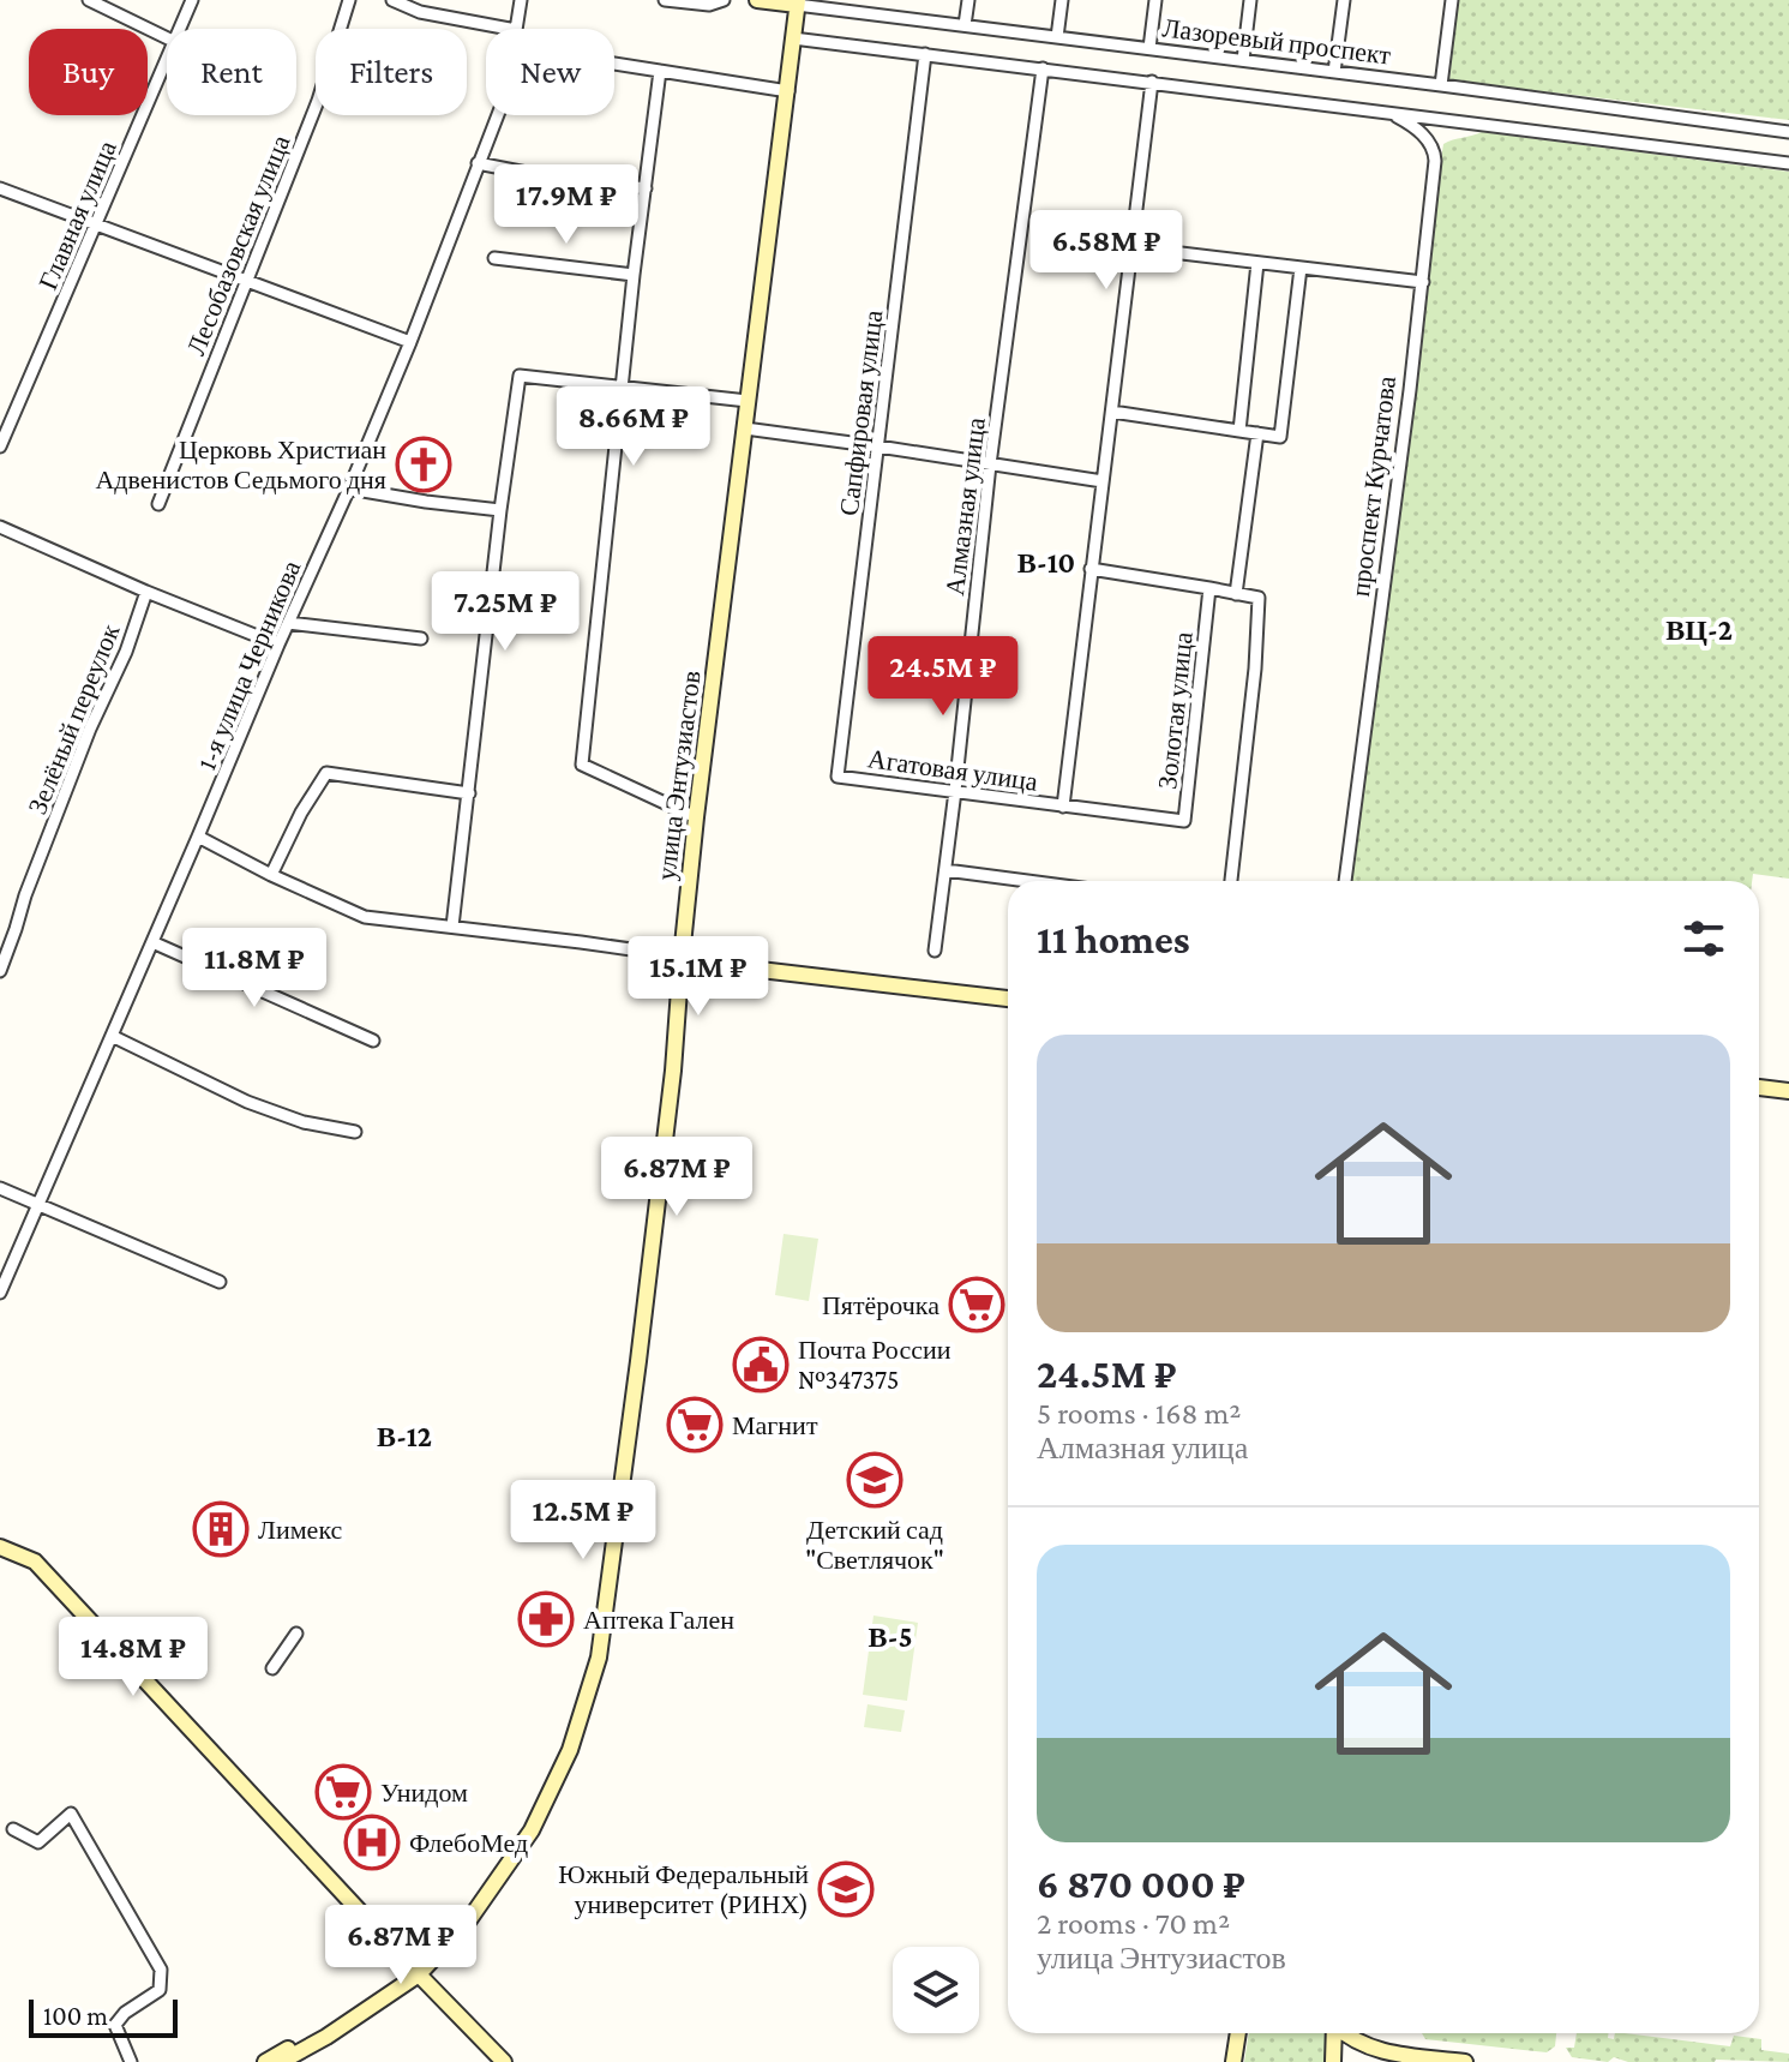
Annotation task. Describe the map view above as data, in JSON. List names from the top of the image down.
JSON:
{
  "streets": {
    "street": [
      "Лазоревый проспект",
      "Главная улица",
      "Лесобазовская улица",
      "Сапфировая улица",
      "проспект Курчатова",
      "Алмазная улица",
      "1-я улица Черникова",
      "Золотая улица",
      "Зелёный переулок",
      "Агатовая улица",
      "улица Энтузиастов"
    ]
  },
  "crossings": [
    ["Лазоревый проспект", "улица Энтузиастов"],
    ["Сапфировая улица", "Агатовая улица"],
    ["Алмазная улица", "Агатовая улица"],
    ["Золотая улица", "Агатовая улица"]
  ],
  "districts": [
    "В-10",
    "ВЦ-2",
    "В-12",
    "В-5"
  ],
  "places": {
    "church": ["Церковь Христиан Адвенистов Седьмого дня"],
    "supermarket": ["Пятёрочка", "Магнит", "Унидом"],
    "public building": ["Почта России №347375"],
    "school or university": ["Детский сад \"Светлячок\"", "Южный Федеральный университет (РИНХ)"],
    "building": ["Лимекс"],
    "pharmacy": ["Аптека Гален"],
    "hospital": ["ФлебоМед"]
  },
  "scale_bar": "100 m",
  "page": {
    "chip": [
      "Buy",
      "Rent",
      "Filters",
      "New"
    ],
    "price": [
      "17.9M ₽",
      "6.58M ₽",
      "8.66M ₽",
      "7.25M ₽",
      "24.5M ₽",
      "11.8M ₽",
      "15.1M ₽",
      "6.87M ₽",
      "12.5M ₽",
      "14.8M ₽",
      "6.87M ₽"
    ],
    "heading": "11 homes",
    "list": [
      {
        "name": "24.5M ₽",
        "note": "5 rooms · 168 m² · Алмазная улица"
      },
      {
        "name": "6 870 000 ₽",
        "note": "2 rooms · 70 m² · улица Энтузиастов"
      }
    ],
    "scale": "100 m"
  }
}
